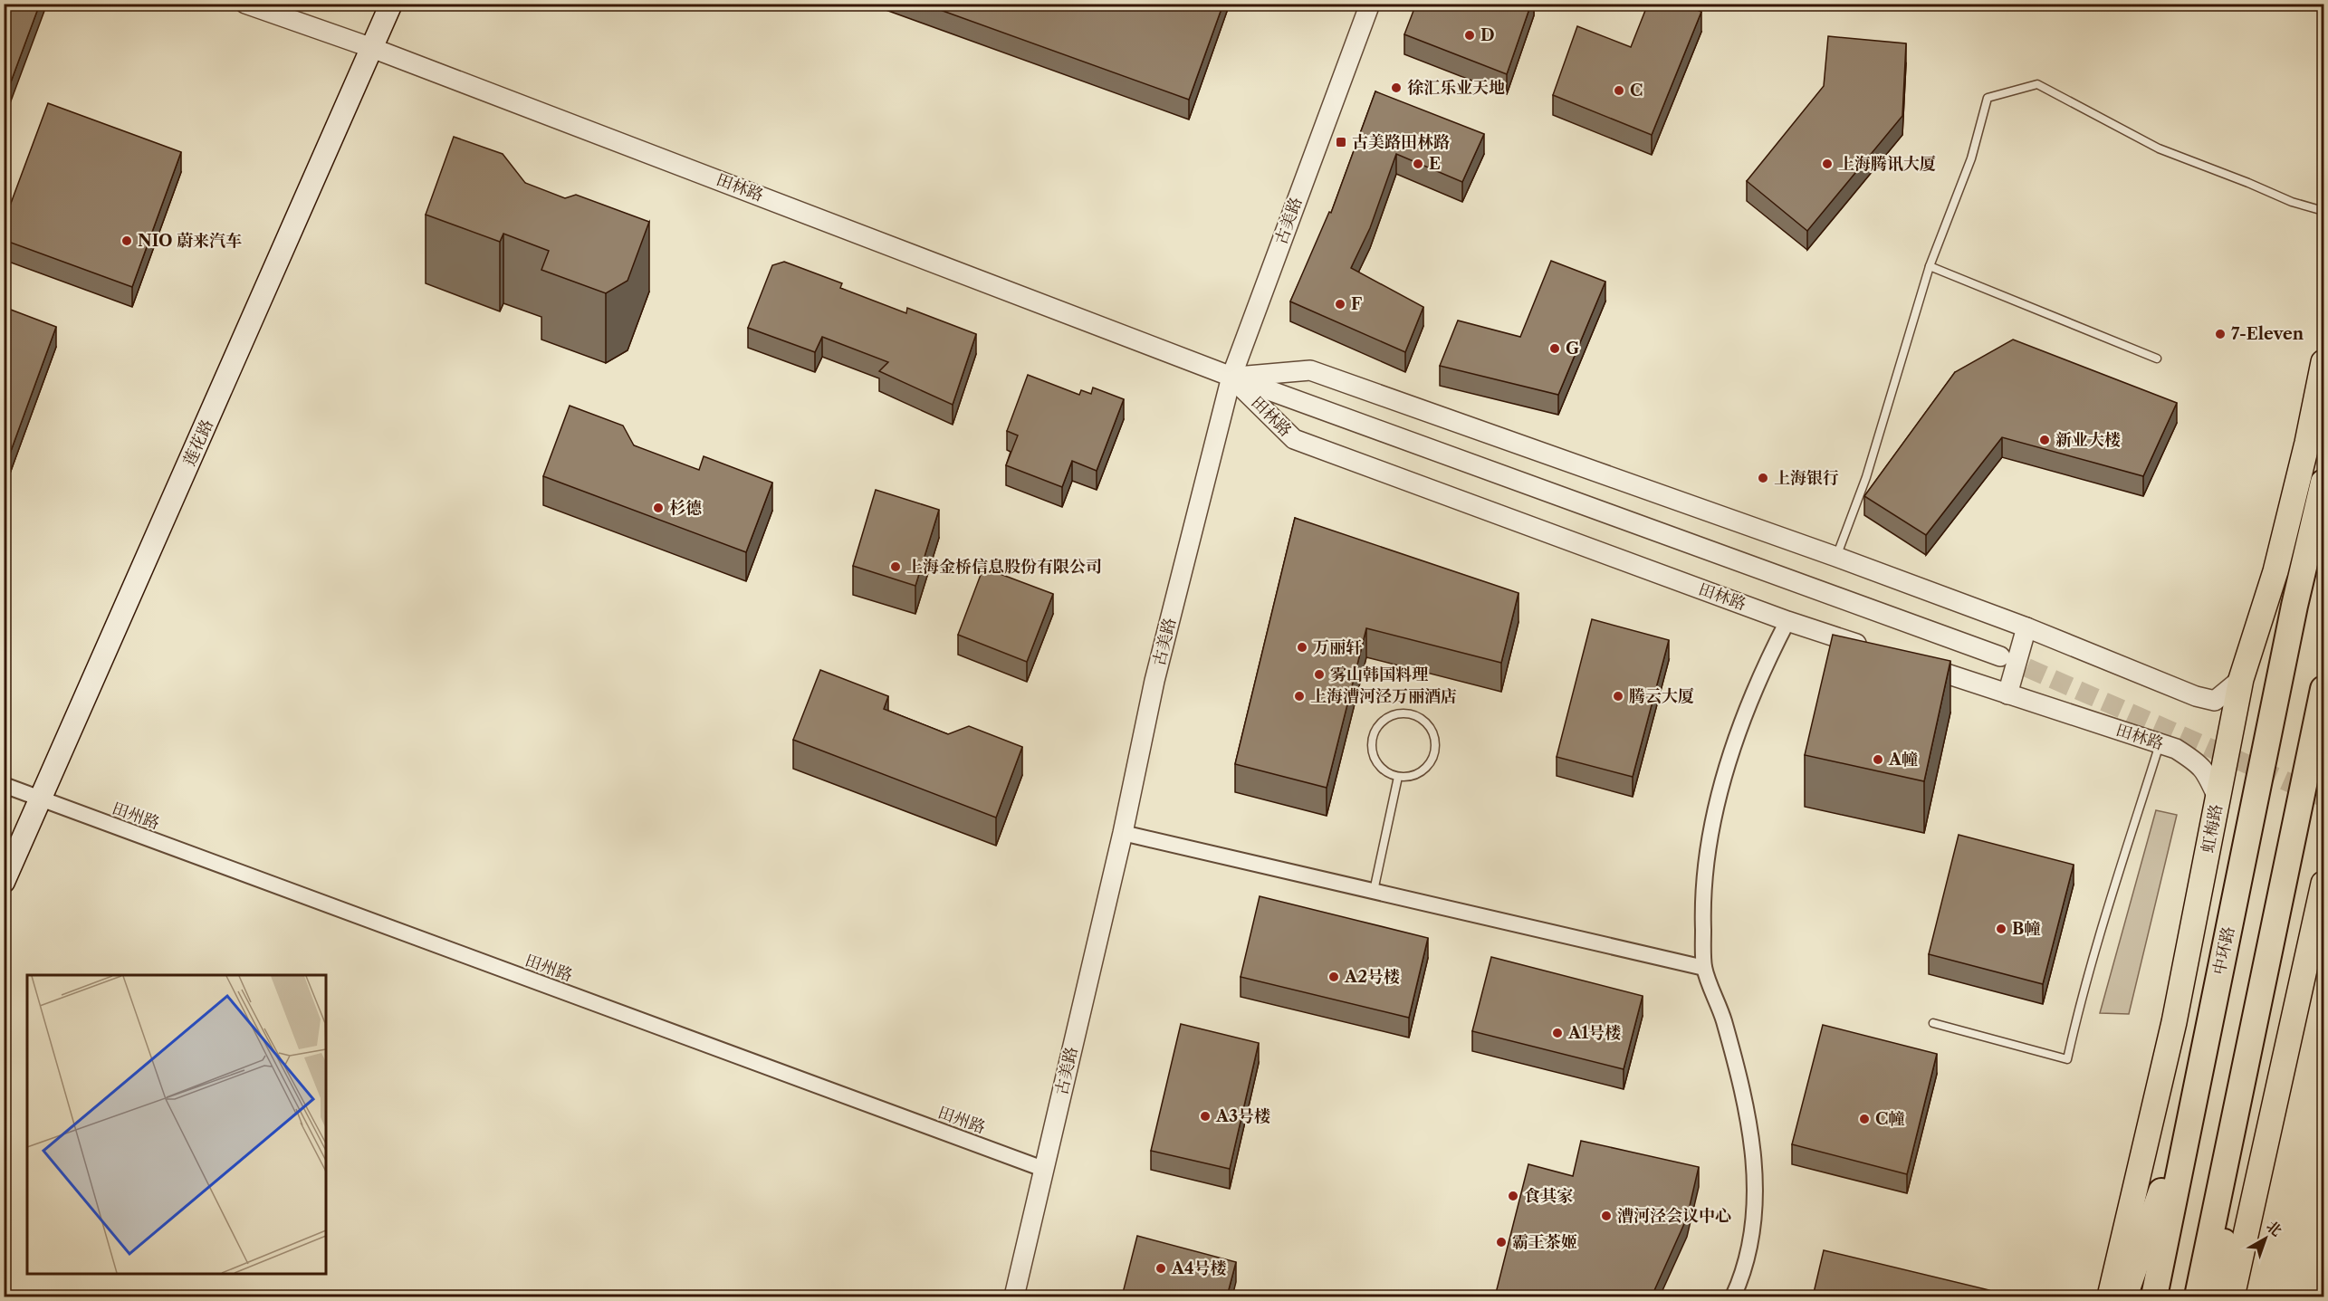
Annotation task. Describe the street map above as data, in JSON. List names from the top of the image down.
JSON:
{
  "streets": {
    "highway": ["中环路"],
    "main road": ["莲花路", "虹梅路"],
    "street": ["田林路", "古美路", "田州路"]
  },
  "crossings": [
    ["田林路", "古美路"],
    ["田林路", "莲花路"],
    ["田林路", "虹梅路"],
    ["古美路", "田州路"],
    ["莲花路", "田州路"]
  ],
  "places": {
    "other": [
      "D",
      "徐汇乐业天地",
      "C",
      "E",
      "上海腾讯大厦",
      "NIO 蔚来汽车",
      "F",
      "7-Eleven",
      "G",
      "新业大楼",
      "上海银行",
      "杉德",
      "上海金桥信息股份有限公司",
      "万丽轩",
      "雾山韩国料理",
      "上海漕河泾万丽酒店",
      "腾云大厦",
      "A幢",
      "B幢",
      "A2号楼",
      "A1号楼",
      "A3号楼",
      "C幢",
      "食其家",
      "漕河泾会议中心",
      "霸王茶姬",
      "A4号楼"
    ],
    "transit": ["古美路田林路"]
  },
  "north": "top right"
}
